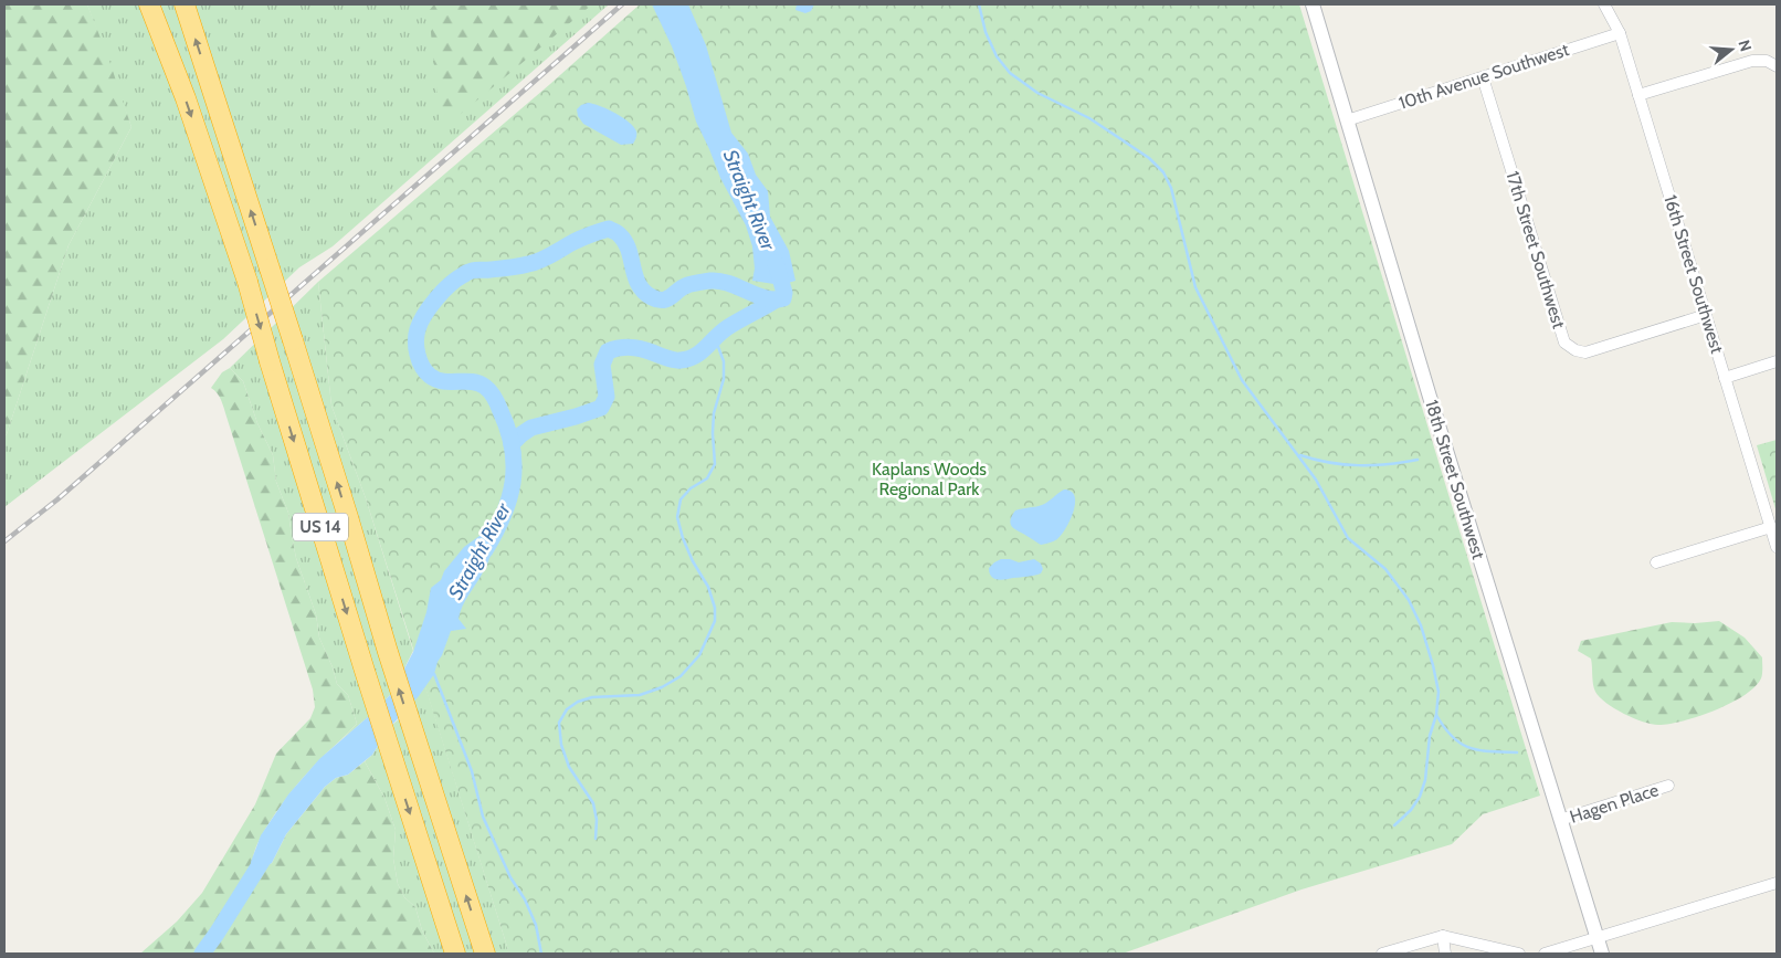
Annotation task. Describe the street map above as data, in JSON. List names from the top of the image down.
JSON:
{
  "streets": {
    "highway": ["US 14"],
    "street": [
      "10th Avenue Southwest",
      "17th Street Southwest",
      "16th Street Southwest",
      "18th Street Southwest",
      "Hagen Place"
    ]
  },
  "crossings": [
    ["10th Avenue Southwest", "17th Street Southwest"],
    ["10th Avenue Southwest", "16th Street Southwest"],
    ["10th Avenue Southwest", "18th Street Southwest"],
    ["17th Street Southwest", "16th Street Southwest"],
    ["18th Street Southwest", "Hagen Place"]
  ],
  "water": ["Straight River"],
  "parks": ["Kaplans Woods Regional Park"],
  "north": "right"
}
